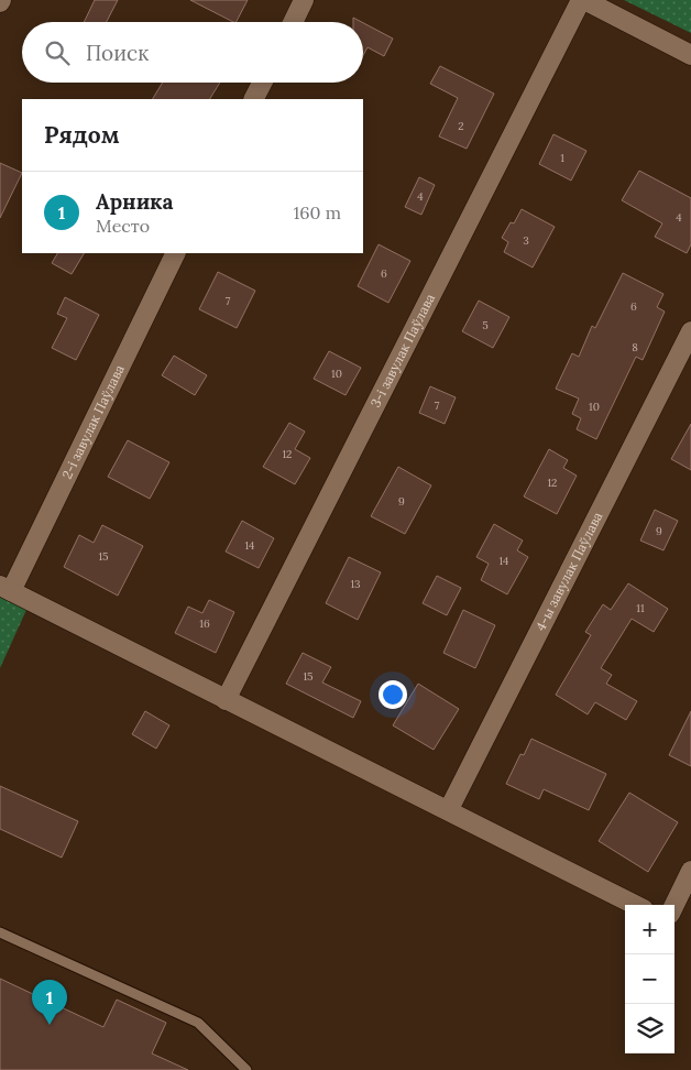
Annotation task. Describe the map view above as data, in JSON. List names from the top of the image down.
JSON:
{
  "streets": {
    "street": ["3-і завулак Паўлава", "2-і завулак Паўлава", "4-ы завулак Паўлава"]
  },
  "house_numbers": [
    "2",
    "1",
    "4",
    "4",
    "3",
    "6",
    "7",
    "6",
    "5",
    "8",
    "10",
    "7",
    "10",
    "12",
    "12",
    "9",
    "9",
    "14",
    "15",
    "14",
    "13",
    "11",
    "16",
    "15"
  ],
  "page": {
    "search": "Поиск",
    "heading": "Рядом",
    "list": [
      {
        "mark": "1",
        "name": "Арника",
        "note": "Место",
        "value": "160 m"
      }
    ],
    "map_buttons": ["+", "−"],
    "pins": "1"
  }
}
